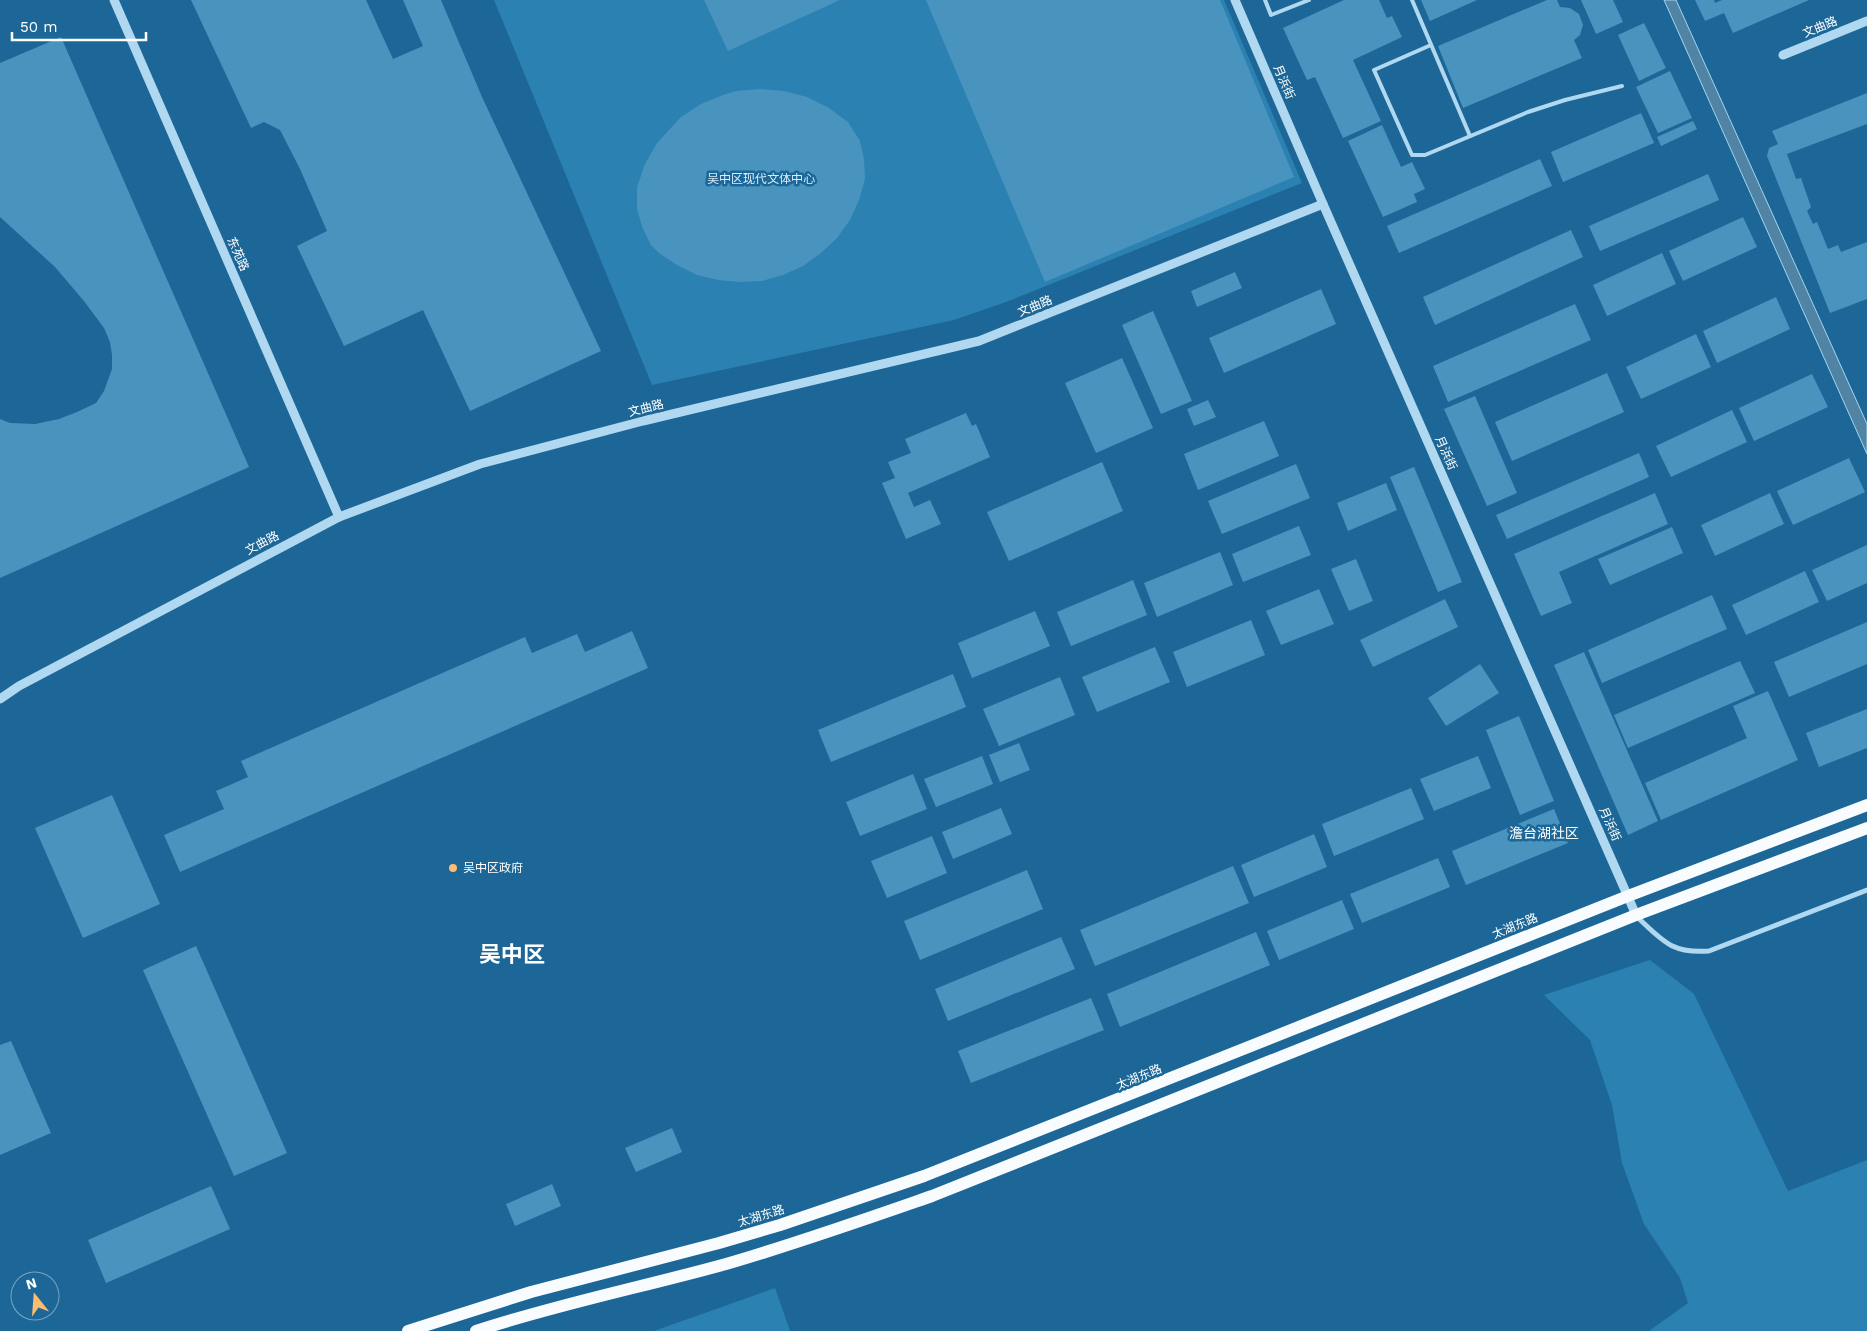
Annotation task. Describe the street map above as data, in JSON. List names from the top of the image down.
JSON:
{
  "streets": {
    "main road": ["太湖东路"],
    "street": ["文曲路", "月浜街", "东苑路"]
  },
  "crossings": [
    ["文曲路", "月浜街"],
    ["文曲路", "东苑路"],
    ["月浜街", "太湖东路"]
  ],
  "districts": ["澹台湖社区", "吴中区"],
  "parks": ["吴中区现代文体中心"],
  "places": ["吴中区政府"],
  "scale_bar": "50 m",
  "north": "top"
}
